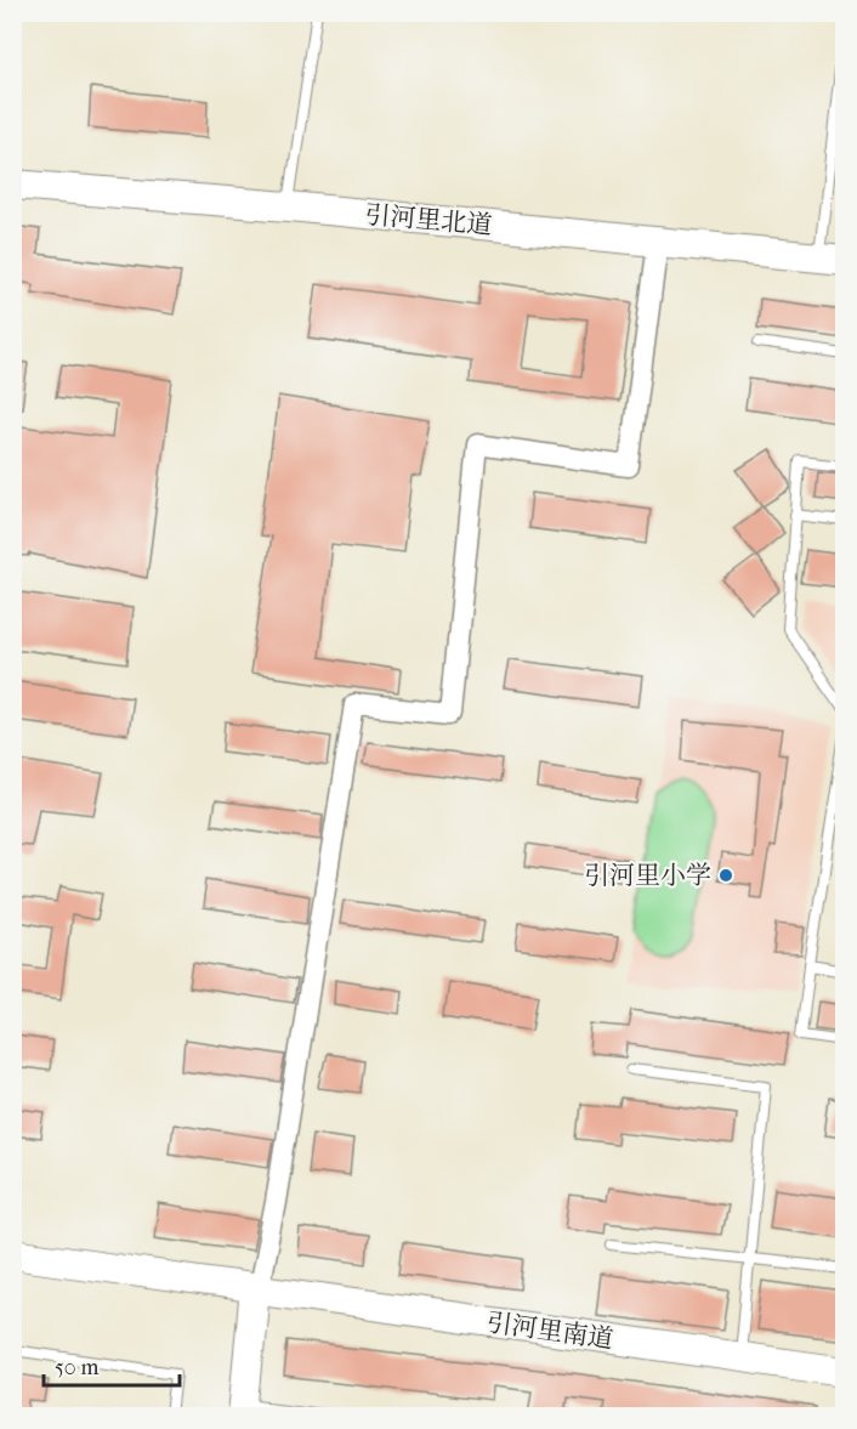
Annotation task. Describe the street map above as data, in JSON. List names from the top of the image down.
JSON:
{
  "streets": {
    "street": ["引河里北道", "引河里南道"]
  },
  "places": ["引河里小学"],
  "scale_bar": "50 m"
}
